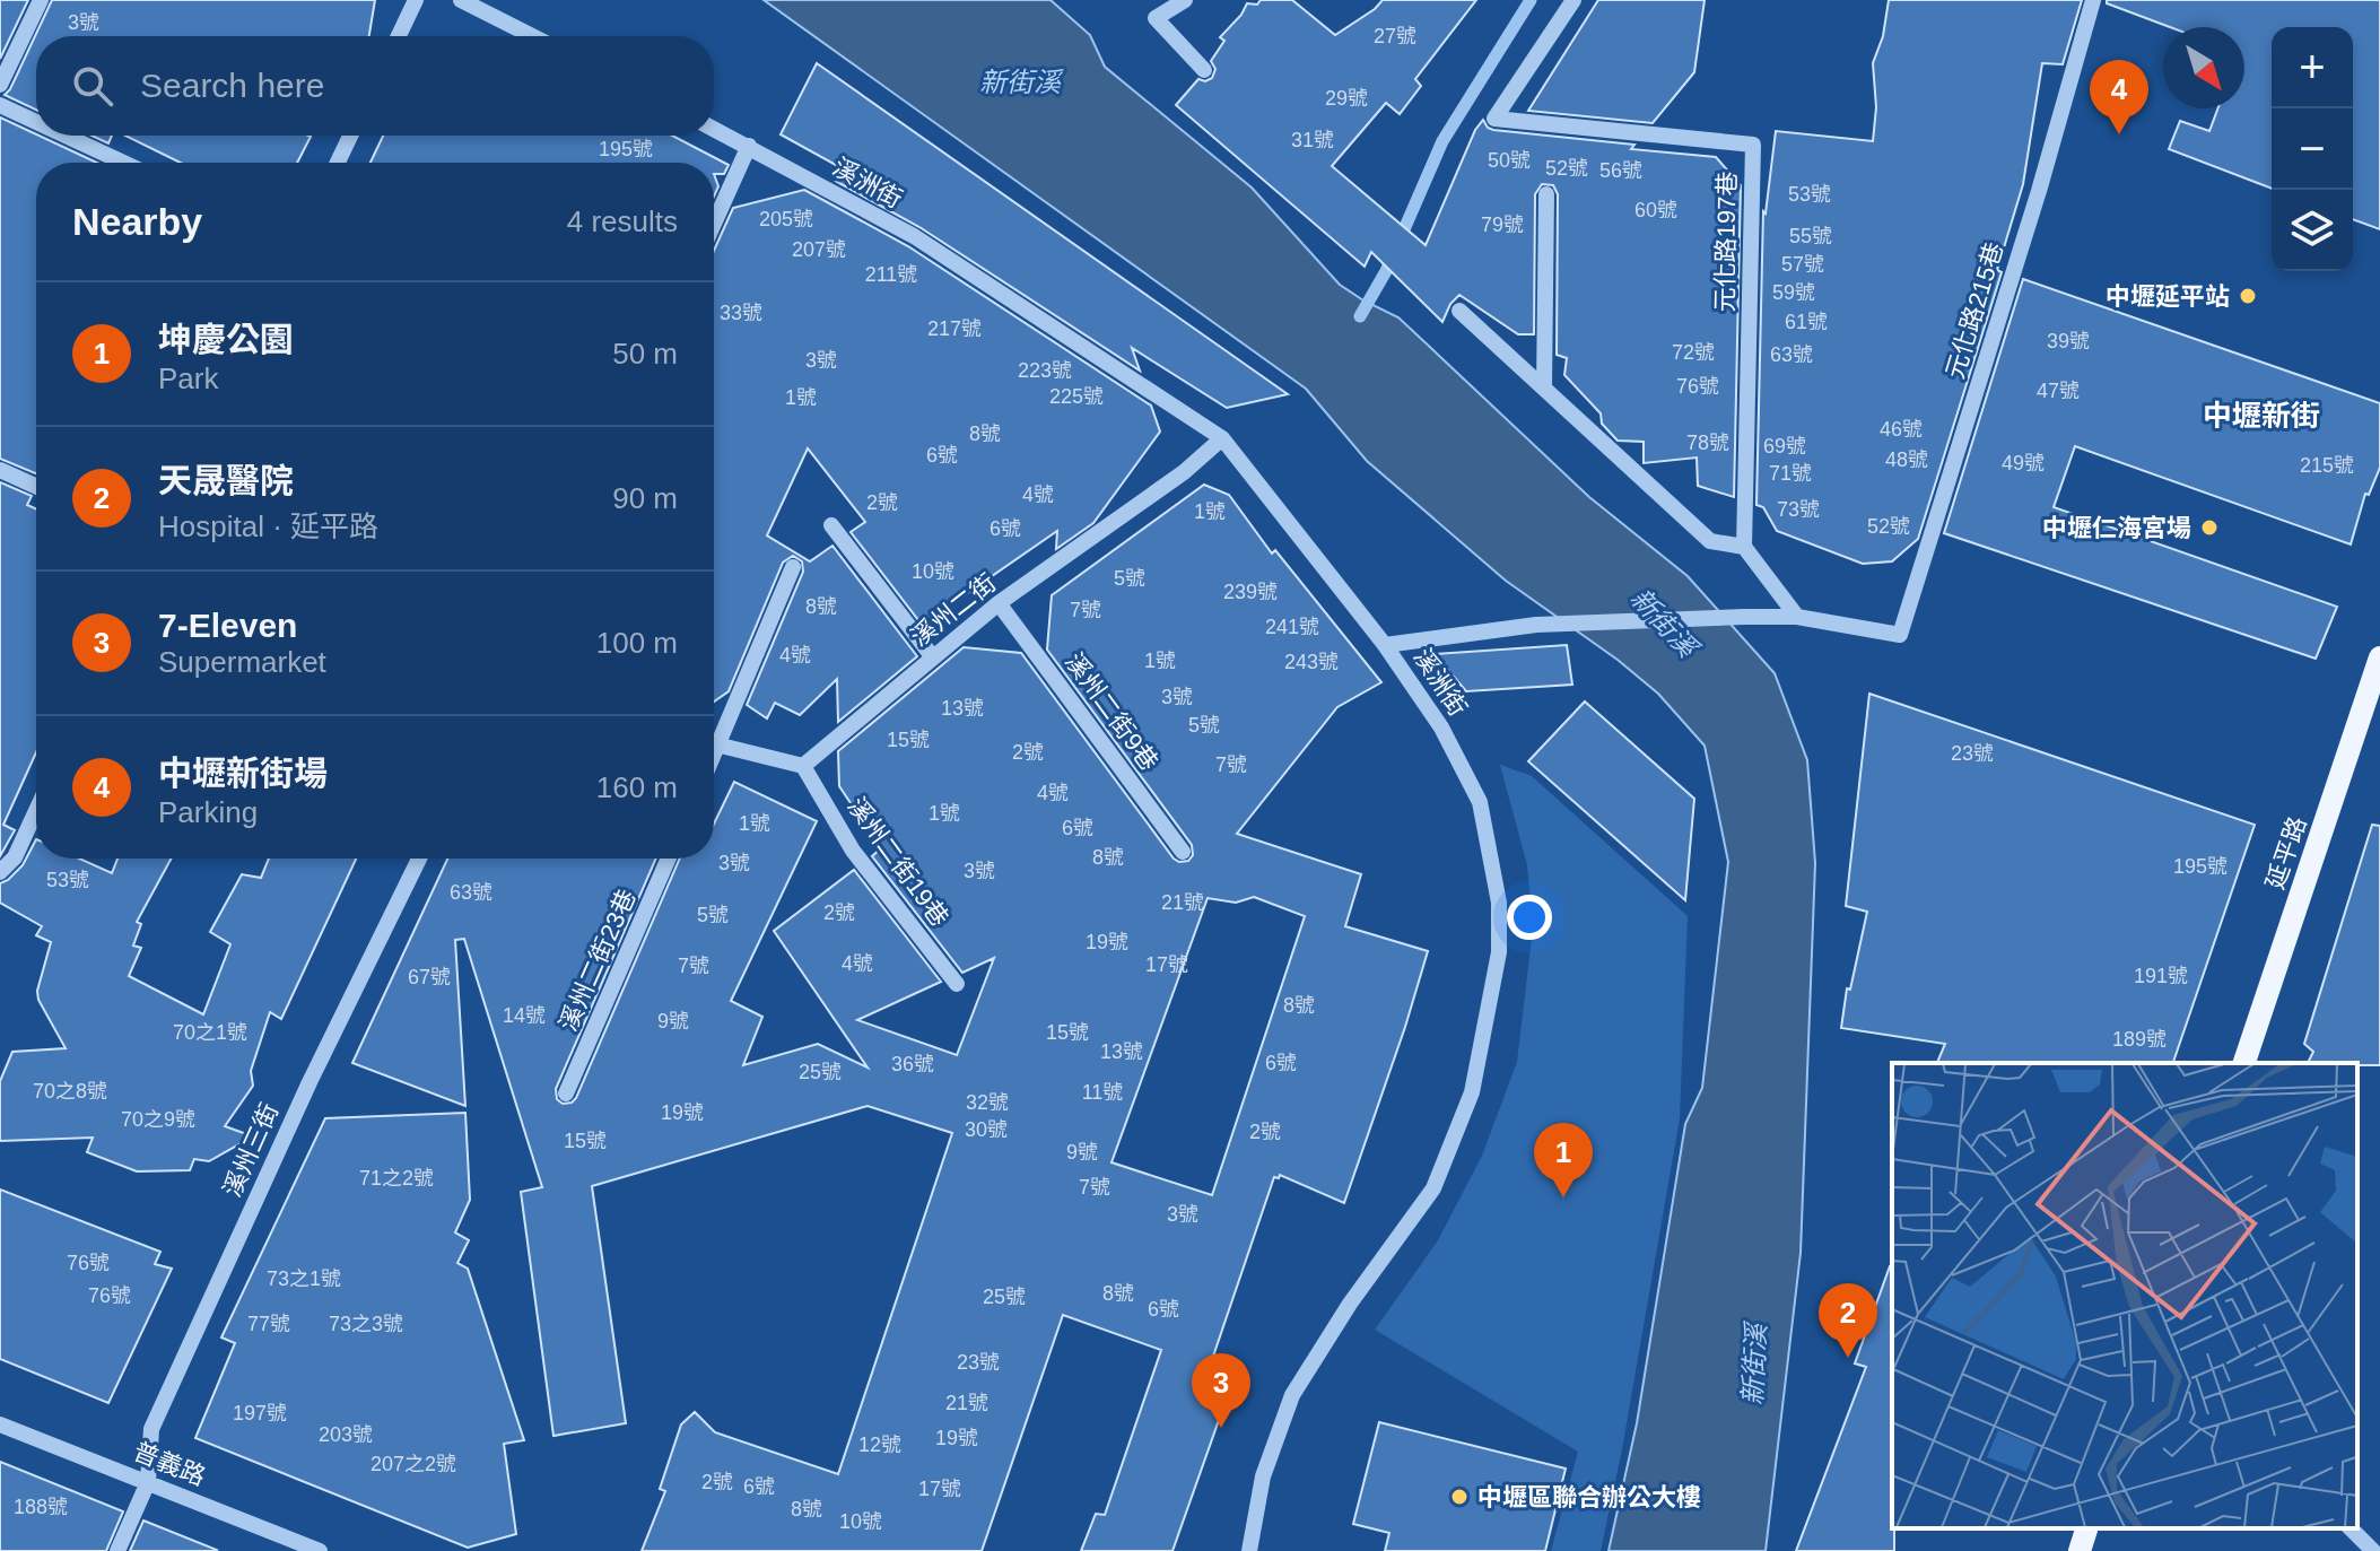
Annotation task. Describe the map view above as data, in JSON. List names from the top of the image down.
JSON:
{
  "streets": {
    "main road": ["延平路"],
    "street": [
      "溪洲街",
      "元化路197巷",
      "元化路215巷",
      "溪州二街",
      "溪州二街9巷",
      "溪州二街19巷",
      "溪州二街23巷",
      "溪州三街",
      "普義路"
    ]
  },
  "crossings": [
    ["溪洲街", "溪州二街"],
    ["溪州二街", "溪州二街9巷"],
    ["溪州二街", "溪州二街19巷"],
    ["溪州三街", "普義路"]
  ],
  "districts": ["中壢新街"],
  "water": ["新街溪"],
  "places": ["中壢延平站", "中壢仁海宮場", "中壢區聯合辦公大樓"],
  "house_numbers": [
    "3號",
    "27號",
    "29號",
    "31號",
    "195號",
    "50號",
    "52號",
    "56號",
    "53號",
    "60號",
    "205號",
    "79號",
    "55號",
    "207號",
    "57號",
    "211號",
    "59號",
    "33號",
    "61號",
    "217號",
    "39號",
    "72號",
    "63號",
    "3號",
    "223號",
    "76號",
    "47號",
    "225號",
    "1號",
    "46號",
    "8號",
    "78號",
    "69號",
    "6號",
    "48號",
    "49號",
    "215號",
    "71號",
    "4號",
    "2號",
    "73號",
    "1號",
    "52號",
    "6號",
    "10號",
    "5號",
    "239號",
    "8號",
    "7號",
    "241號",
    "4號",
    "1號",
    "243號",
    "3號",
    "13號",
    "5號",
    "15號",
    "2號",
    "23號",
    "7號",
    "4號",
    "1號",
    "1號",
    "6號",
    "8號",
    "3號",
    "195號",
    "3號",
    "53號",
    "63號",
    "21號",
    "2號",
    "5號",
    "19號",
    "4號",
    "17號",
    "7號",
    "191號",
    "67號",
    "8號",
    "14號",
    "9號",
    "70之1號",
    "15號",
    "189號",
    "13號",
    "6號",
    "36號",
    "25號",
    "70之8號",
    "11號",
    "32號",
    "19號",
    "70之9號",
    "30號",
    "2號",
    "15號",
    "9號",
    "71之2號",
    "7號",
    "3號",
    "76號",
    "73之1號",
    "8號",
    "76號",
    "25號",
    "6號",
    "77號",
    "73之3號",
    "23號",
    "21號",
    "197號",
    "203號",
    "19號",
    "12號",
    "207之2號",
    "2號",
    "6號",
    "17號",
    "188號",
    "8號",
    "10號"
  ],
  "north": "bottom right",
  "page": {
    "map_buttons": ["+", "−"],
    "search": "Search here",
    "pins": [
      "4",
      "1",
      "2",
      "3"
    ],
    "heading": ["Nearby", "4 results"],
    "list": [
      {
        "mark": "1",
        "name": "坤慶公園",
        "note": "Park",
        "value": "50 m"
      },
      {
        "mark": "2",
        "name": "天晟醫院",
        "note": "Hospital · 延平路",
        "value": "90 m"
      },
      {
        "mark": "3",
        "name": "7-Eleven",
        "note": "Supermarket",
        "value": "100 m"
      },
      {
        "mark": "4",
        "name": "中壢新街場",
        "note": "Parking",
        "value": "160 m"
      }
    ]
  }
}
